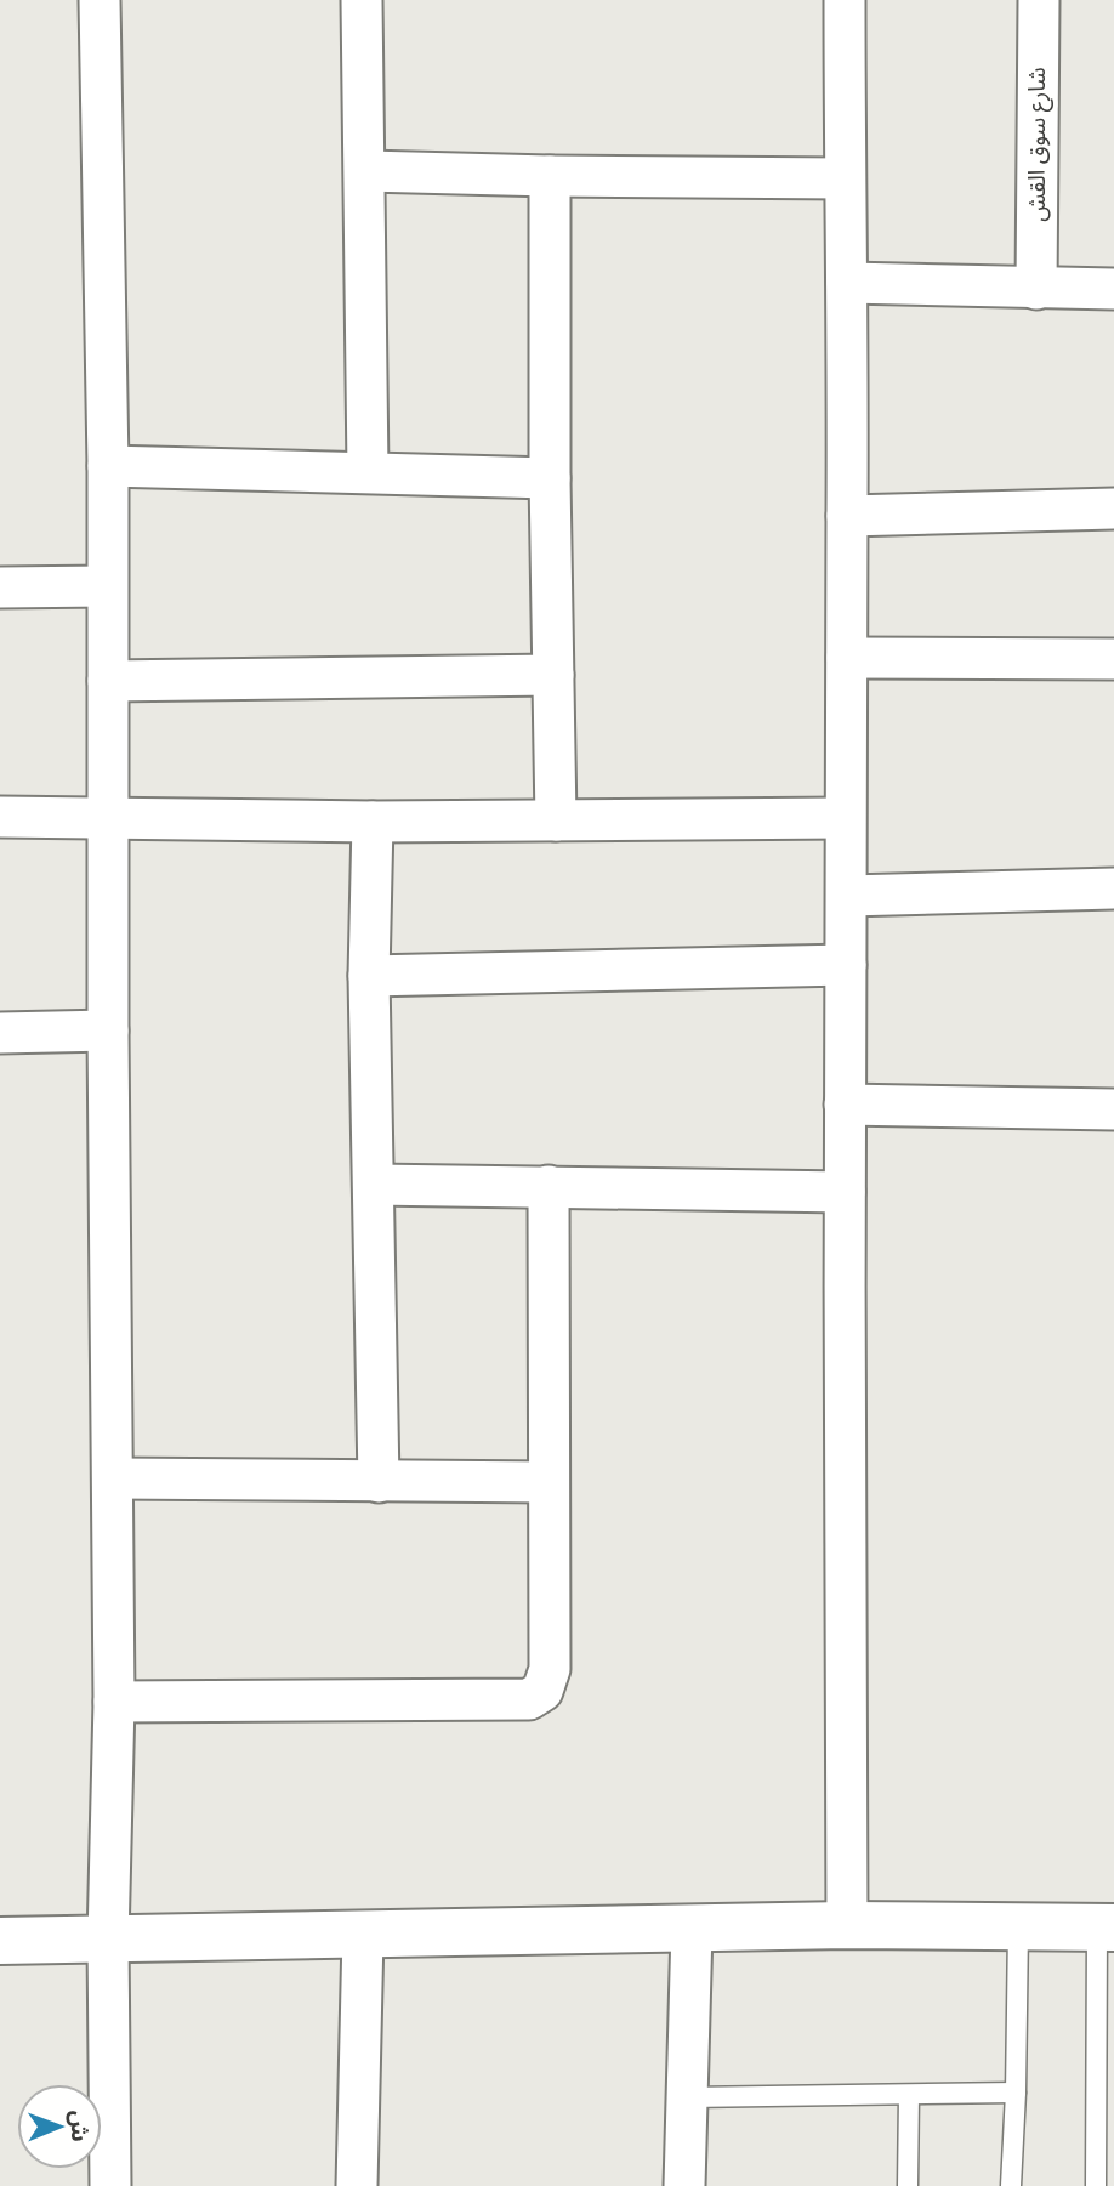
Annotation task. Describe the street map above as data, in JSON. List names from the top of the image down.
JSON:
{
  "streets": {
    "street": ["شارع سوق القش"]
  },
  "north": "right"
}
